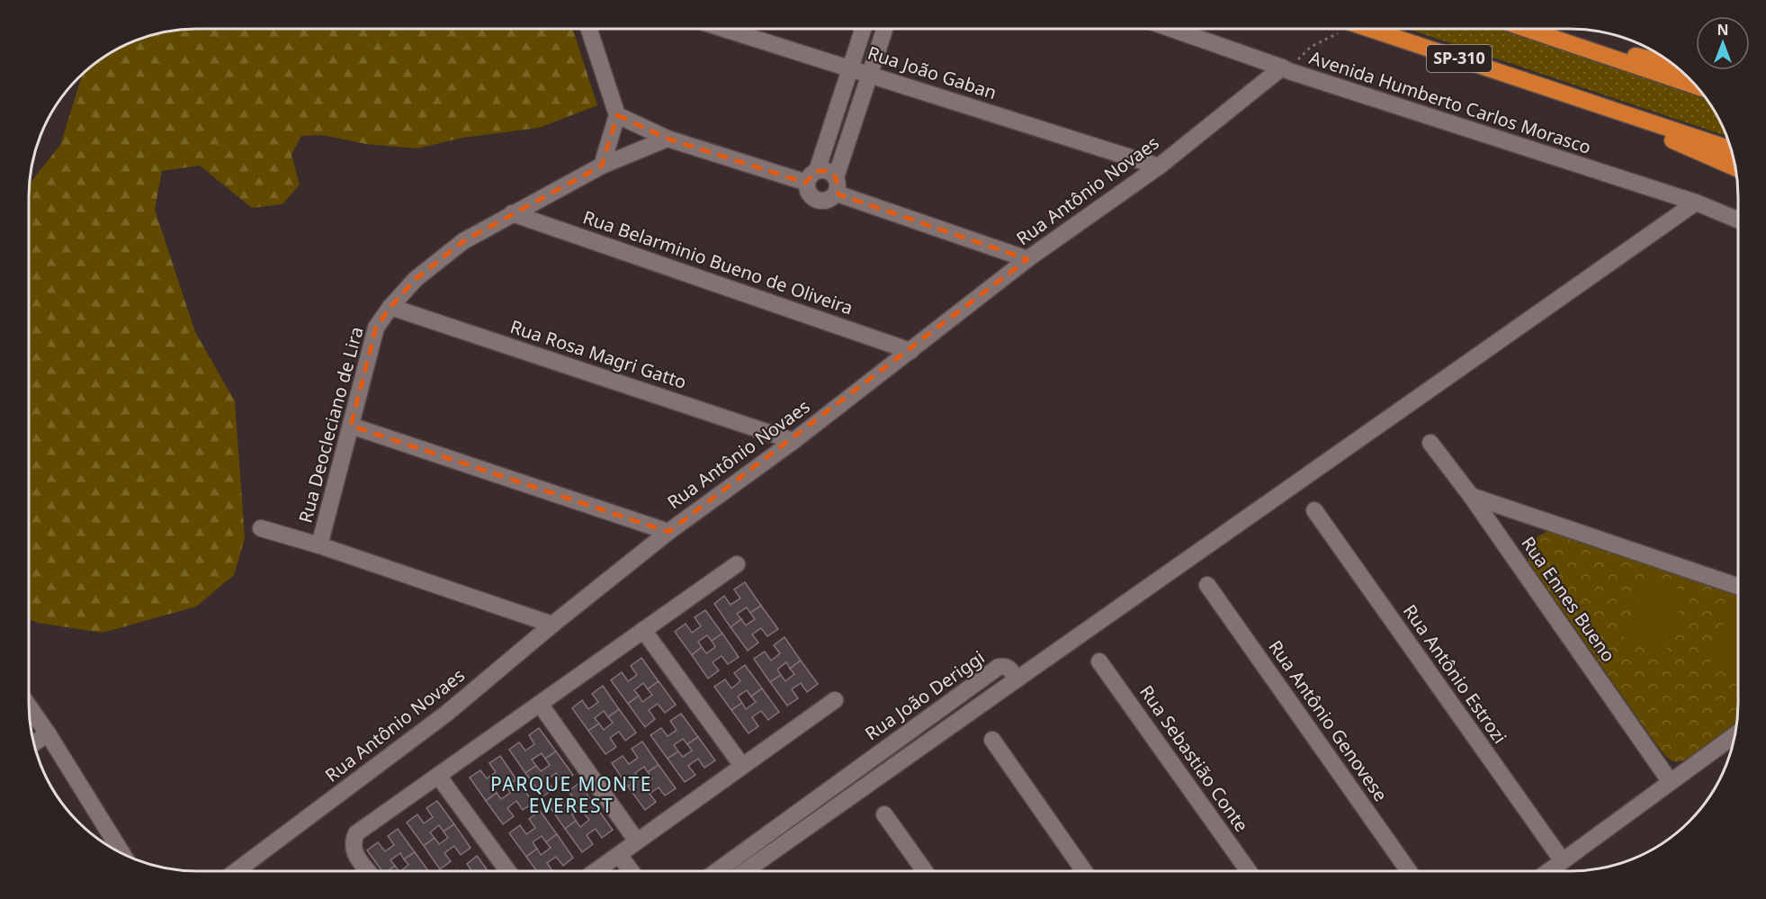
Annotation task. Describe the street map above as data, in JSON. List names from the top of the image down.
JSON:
{
  "streets": {
    "highway": ["SP-310"],
    "street": [
      "Rua João Gaban",
      "Avenida Humberto Carlos Morasco",
      "Rua Antônio Novaes",
      "Rua Belarminio Bueno de Oliveira",
      "Rua Rosa Magri Gatto",
      "Rua Deocleciano de Lira",
      "Rua Ennes Bueno",
      "Rua Antônio Estrozi",
      "Rua João Deriggi",
      "Rua Antônio Genovese",
      "Rua Sebastião Conte"
    ]
  },
  "crossings": [
    ["Rua João Gaban", "Rua Antônio Novaes"],
    ["Avenida Humberto Carlos Morasco", "Rua Antônio Novaes"],
    ["Rua Antônio Novaes", "Rua Belarminio Bueno de Oliveira"],
    ["Rua Antônio Novaes", "Rua Rosa Magri Gatto"],
    ["Rua Belarminio Bueno de Oliveira", "Rua Deocleciano de Lira"],
    ["Rua Rosa Magri Gatto", "Rua Deocleciano de Lira"]
  ],
  "districts": ["PARQUE MONTE EVEREST"],
  "north": "top"
}
